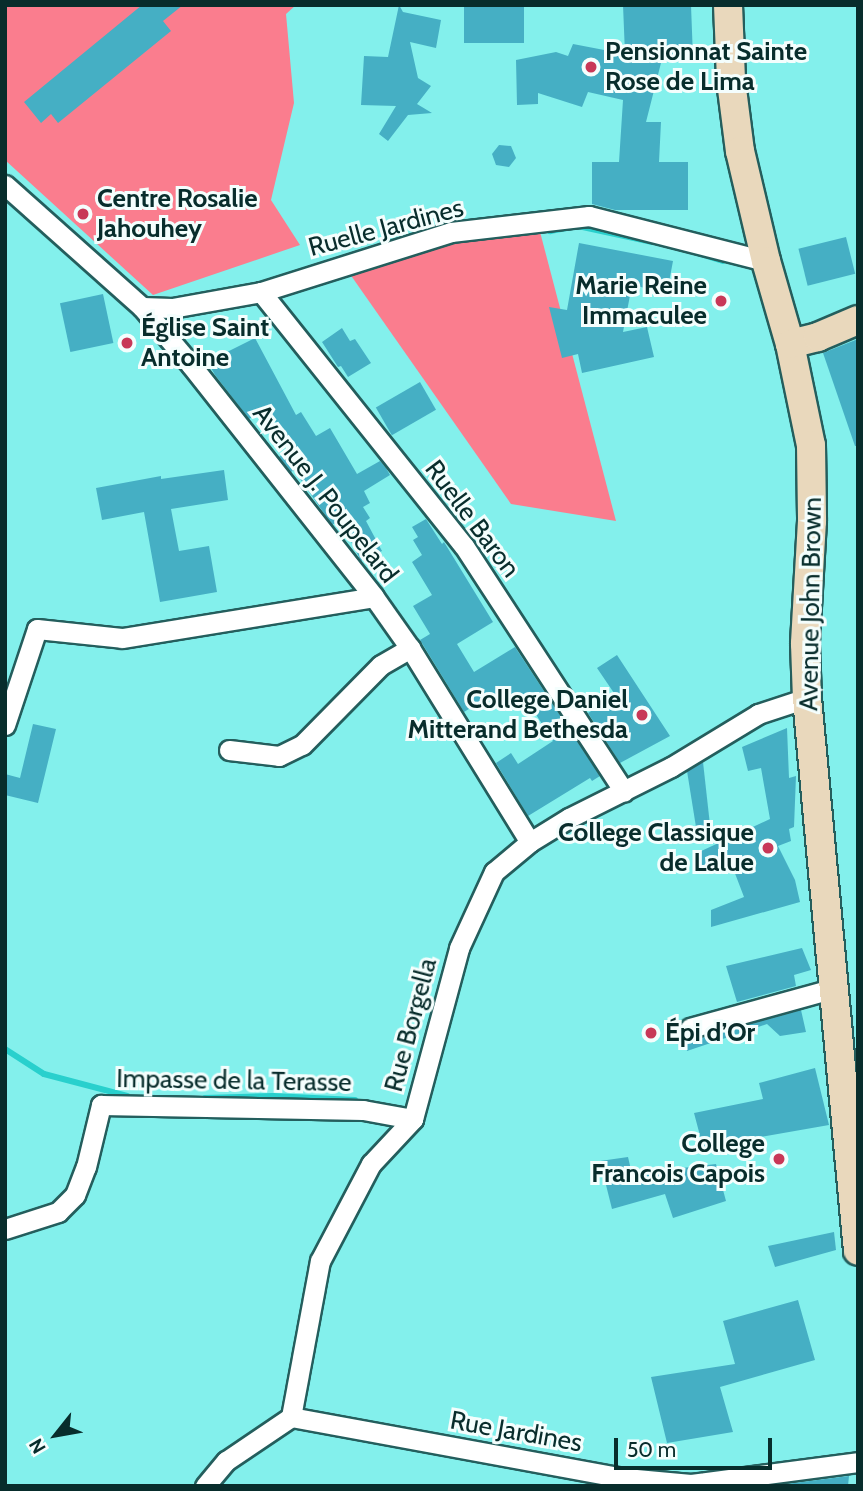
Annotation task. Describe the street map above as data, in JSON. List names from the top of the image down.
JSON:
{
  "streets": {
    "main road": ["Avenue John Brown"],
    "street": [
      "Ruelle Jardines",
      "Avenue J. Poupelard",
      "Ruelle Baron",
      "Rue Borgella",
      "Impasse de la Terasse",
      "Rue Jardines"
    ]
  },
  "crossings": [
    ["Ruelle Jardines", "Avenue J. Poupelard"],
    ["Ruelle Jardines", "Ruelle Baron"],
    ["Ruelle Jardines", "Avenue John Brown"],
    ["Avenue J. Poupelard", "Rue Borgella"],
    ["Ruelle Baron", "Rue Borgella"],
    ["Avenue John Brown", "Rue Borgella"],
    ["Rue Borgella", "Impasse de la Terasse"],
    ["Rue Borgella", "Rue Jardines"]
  ],
  "places": [
    "Pensionnat Sainte Rose de Lima",
    "Centre Rosalie Jahouhey",
    "Marie Reine Immaculee",
    "Église Saint Antoine",
    "College Daniel Mitterand Bethesda",
    "College Classique de Lalue",
    "Épi d’Or",
    "College Francois Capois"
  ],
  "scale_bar": "50 m",
  "north": "bottom left"
}
